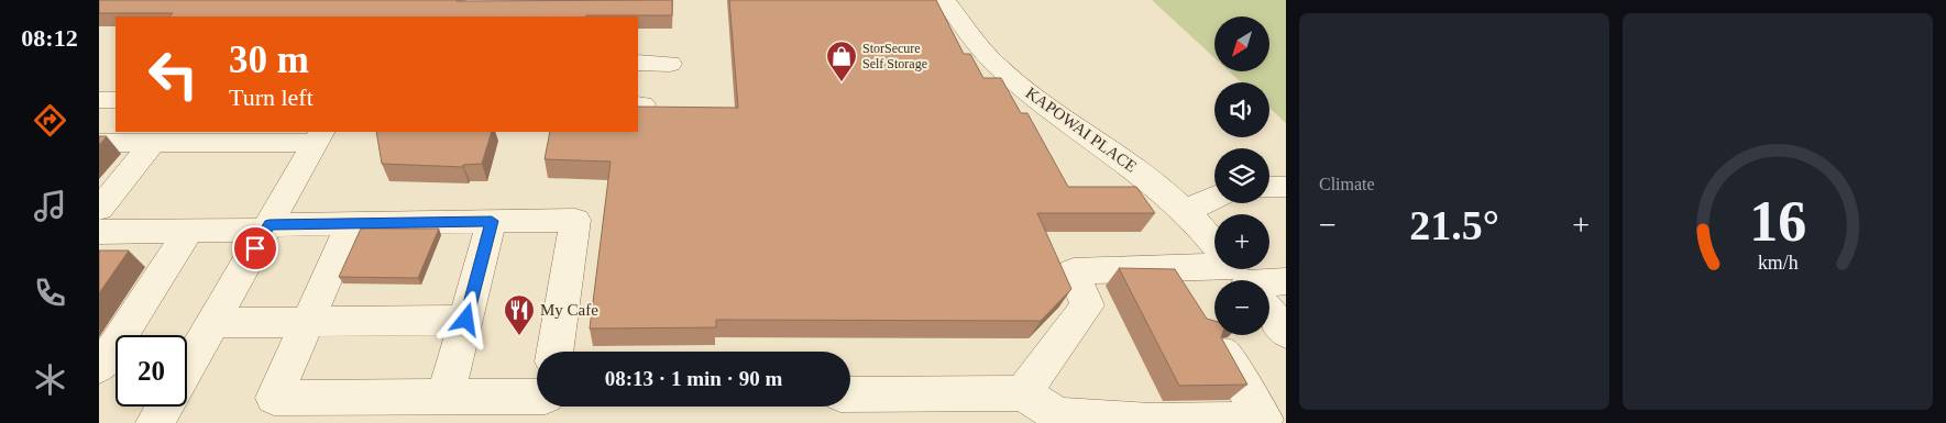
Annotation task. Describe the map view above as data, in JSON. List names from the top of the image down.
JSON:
{
  "streets": {
    "street": ["KAPOWAI PLACE"]
  },
  "places": {
    "shop": ["StorSecure Self Storage"],
    "restaurant": ["My Cafe"]
  },
  "north": "bottom left",
  "page": {
    "tabs": "08:12",
    "tile": "Climate",
    "map_buttons": ["+", "−"],
    "turn": ["30 m", "Turn left"],
    "heat": ["−", "21.5°", "+"],
    "limit": "20",
    "trip": "08:13 · 1 min · 90 m",
    "gauge": ["16", "km/h"]
  }
}
